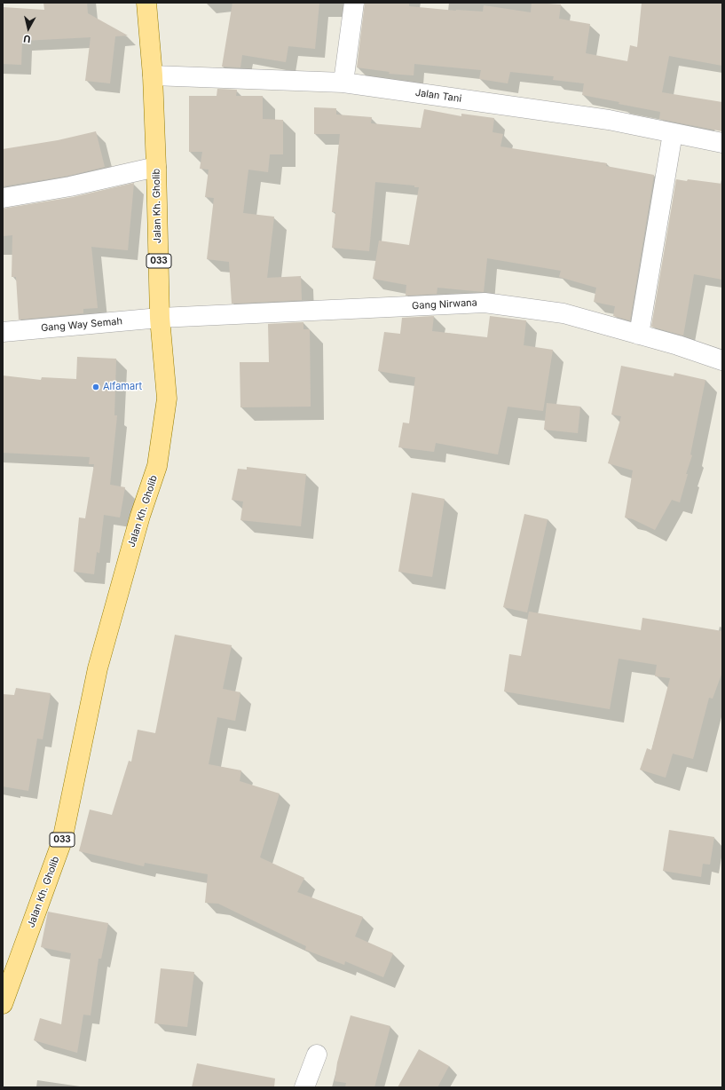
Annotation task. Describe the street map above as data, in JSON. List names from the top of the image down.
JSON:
{
  "streets": {
    "main road": ["Jalan Kh. Gholib", "033"],
    "street": ["Jalan Tani", "Gang Nirwana", "Gang Way Semah"]
  },
  "crossings": [
    ["Jalan Tani", "Jalan Kh. Gholib"],
    ["Jalan Kh. Gholib", "Gang Nirwana"],
    ["Jalan Kh. Gholib", "Gang Way Semah"],
    ["Gang Nirwana", "Gang Way Semah"]
  ],
  "places": ["Alfamart"],
  "north": "bottom"
}
